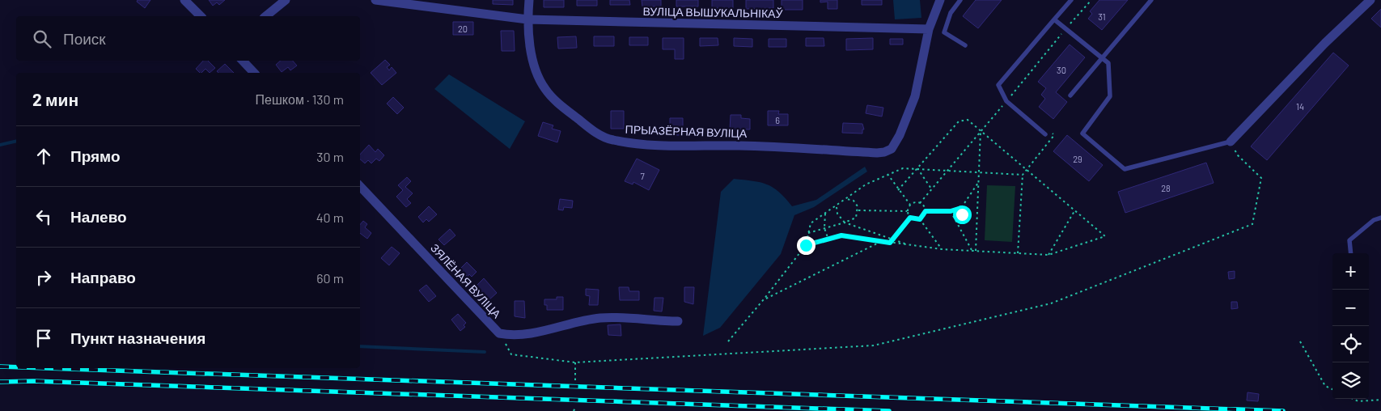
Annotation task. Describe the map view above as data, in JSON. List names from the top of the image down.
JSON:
{
  "streets": {
    "street": ["ВУЛІЦА ВЫШУКАЛЬНІКАЎ", "ПРЫАЗЁРНАЯ ВУЛІЦА", "ЗЯЛЁНАЯ ВУЛІЦА"]
  },
  "crossings": [
    ["ВУЛІЦА ВЫШУКАЛЬНІКАЎ", "ПРЫАЗЁРНАЯ ВУЛІЦА"]
  ],
  "house_numbers": [
    "31",
    "20",
    "30",
    "14",
    "6",
    "29",
    "7",
    "28"
  ],
  "page": {
    "search": "Поиск",
    "heading": ["2 мин", "Пешком · 130 m"],
    "list": [
      ["Прямо", "30 m"],
      ["Налево", "40 m"],
      ["Направо", "60 m"],
      "Пункт назначения"
    ],
    "map_buttons": ["+", "−"]
  }
}
